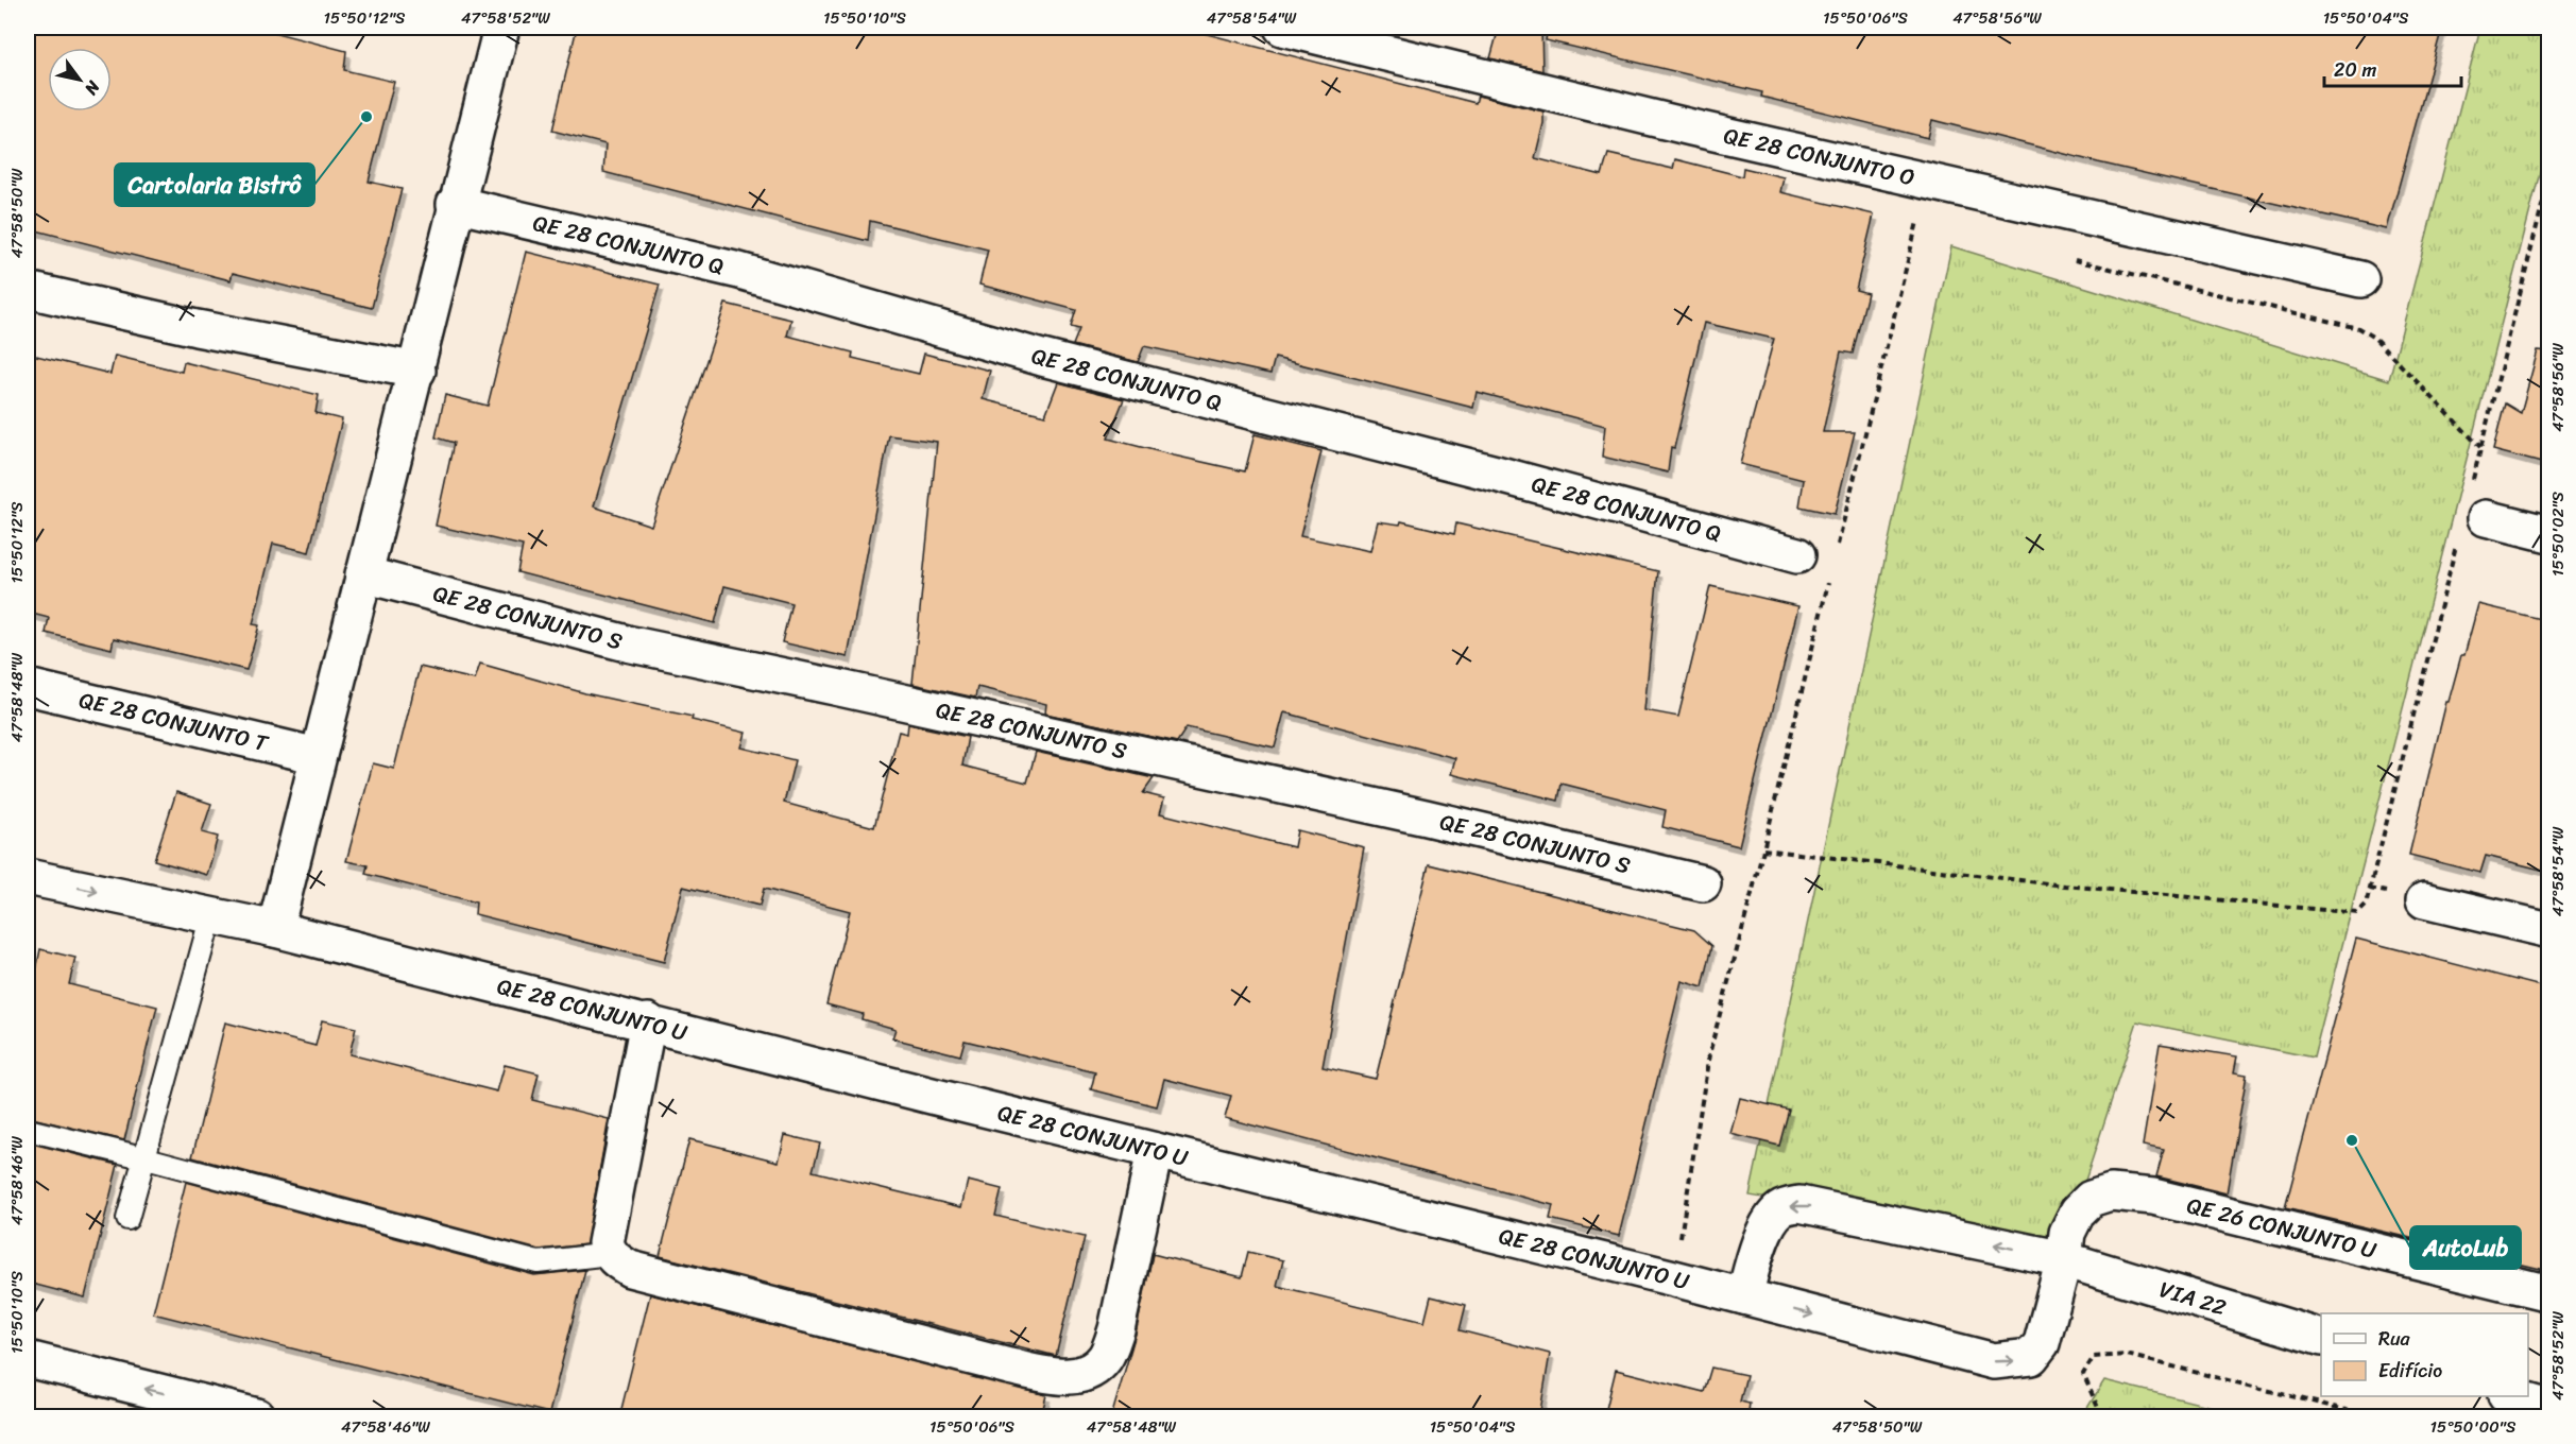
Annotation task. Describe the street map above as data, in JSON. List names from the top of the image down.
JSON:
{
  "streets": {
    "street": [
      "QE 28 CONJUNTO O",
      "QE 28 CONJUNTO Q",
      "QE 28 CONJUNTO S",
      "QE 28 CONJUNTO T",
      "QE 28 CONJUNTO U",
      "QE 26 CONJUNTO U",
      "VIA 22"
    ]
  },
  "crossings": [
    ["QE 28 CONJUNTO U", "QE 26 CONJUNTO U"],
    ["QE 28 CONJUNTO U", "VIA 22"],
    ["QE 26 CONJUNTO U", "VIA 22"]
  ],
  "one_way": ["VIA 22"],
  "places": ["Cartolaria Bistrô", "AutoLub"],
  "legend": ["Rua", "Edifício"],
  "scale_bar": "20 m",
  "north": "bottom right",
  "coordinates": [
    "15°50'12\"S",
    "47°58'52\"W",
    "15°50'10\"S",
    "47°58'54\"W",
    "15°50'06\"S",
    "47°58'56\"W",
    "15°50'04\"S",
    "47°58'50\"W",
    "15°50'02\"S",
    "47°58'48\"W",
    "47°58'46\"W",
    "15°50'00\"S"
  ]
}
